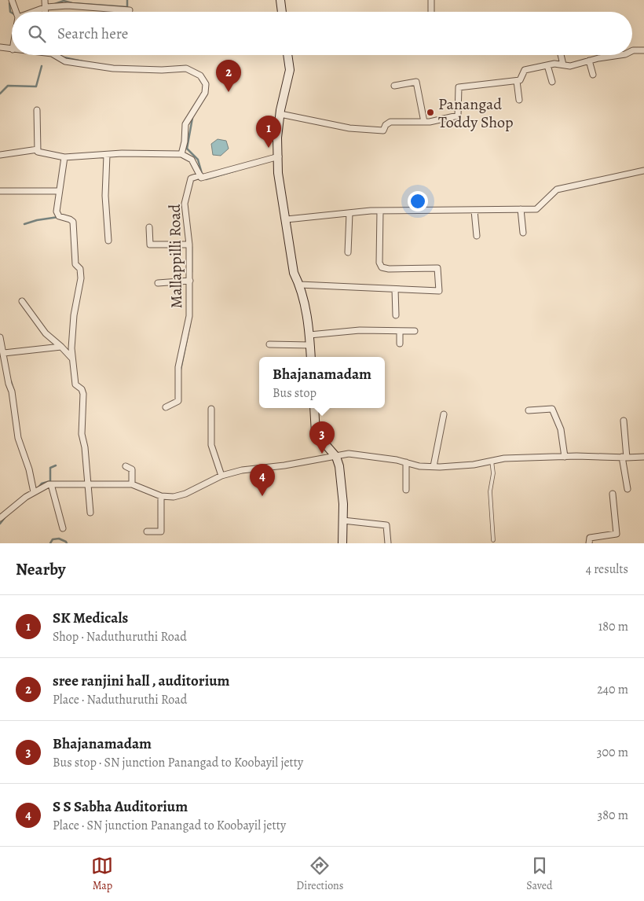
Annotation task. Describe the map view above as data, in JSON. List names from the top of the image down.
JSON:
{
  "streets": {
    "street": ["Mallappilli Road"]
  },
  "places": ["Panangad Toddy Shop"],
  "page": {
    "search": "Search here",
    "pins": [
      "2",
      "1",
      "3",
      "4"
    ],
    "popup": ["Bhajanamadam", "Bus stop"],
    "heading": ["Nearby", "4 results"],
    "list": [
      {
        "mark": "1",
        "name": "SK Medicals",
        "note": "Shop · Naduthuruthi Road",
        "value": "180 m"
      },
      {
        "mark": "2",
        "name": "sree ranjini hall , auditorium",
        "note": "Place · Naduthuruthi Road",
        "value": "240 m"
      },
      {
        "mark": "3",
        "name": "Bhajanamadam",
        "note": "Bus stop · SN junction Panangad to Koobayil jetty",
        "value": "300 m"
      },
      {
        "mark": "4",
        "name": "S S Sabha Auditorium",
        "note": "Place · SN junction Panangad to Koobayil jetty",
        "value": "380 m"
      }
    ],
    "nav": ["Map", "Directions", "Saved"]
  }
}
